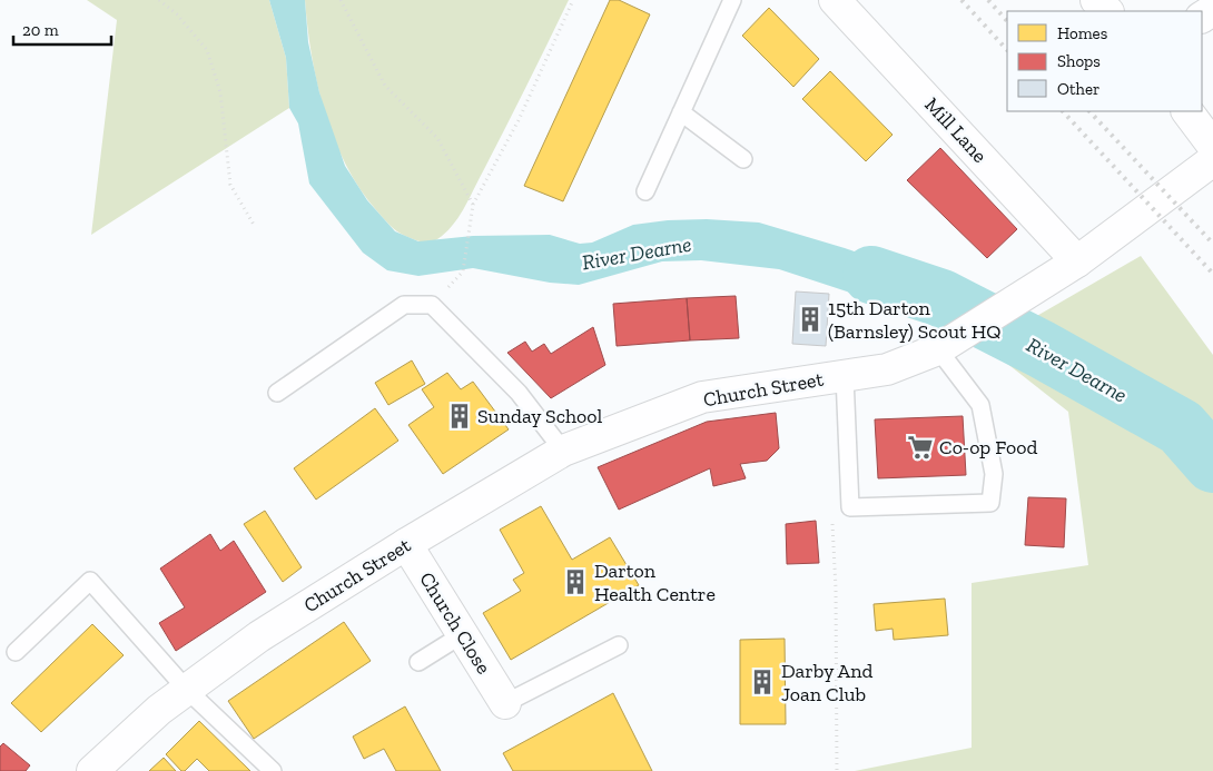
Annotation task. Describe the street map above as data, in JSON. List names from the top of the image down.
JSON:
{
  "streets": {
    "main road": ["Mill Lane", "Church Street", "Church Close"]
  },
  "crossings": [
    ["Mill Lane", "Church Street"],
    ["Church Street", "Church Close"]
  ],
  "water": ["River Dearne"],
  "places": {
    "building": [
      "15th Darton (Barnsley) Scout HQ",
      "Sunday School",
      "Darton Health Centre",
      "Darby And Joan Club"
    ],
    "supermarket": ["Co-op Food"]
  },
  "legend": ["Homes", "Shops", "Other"],
  "scale_bar": "20 m"
}
